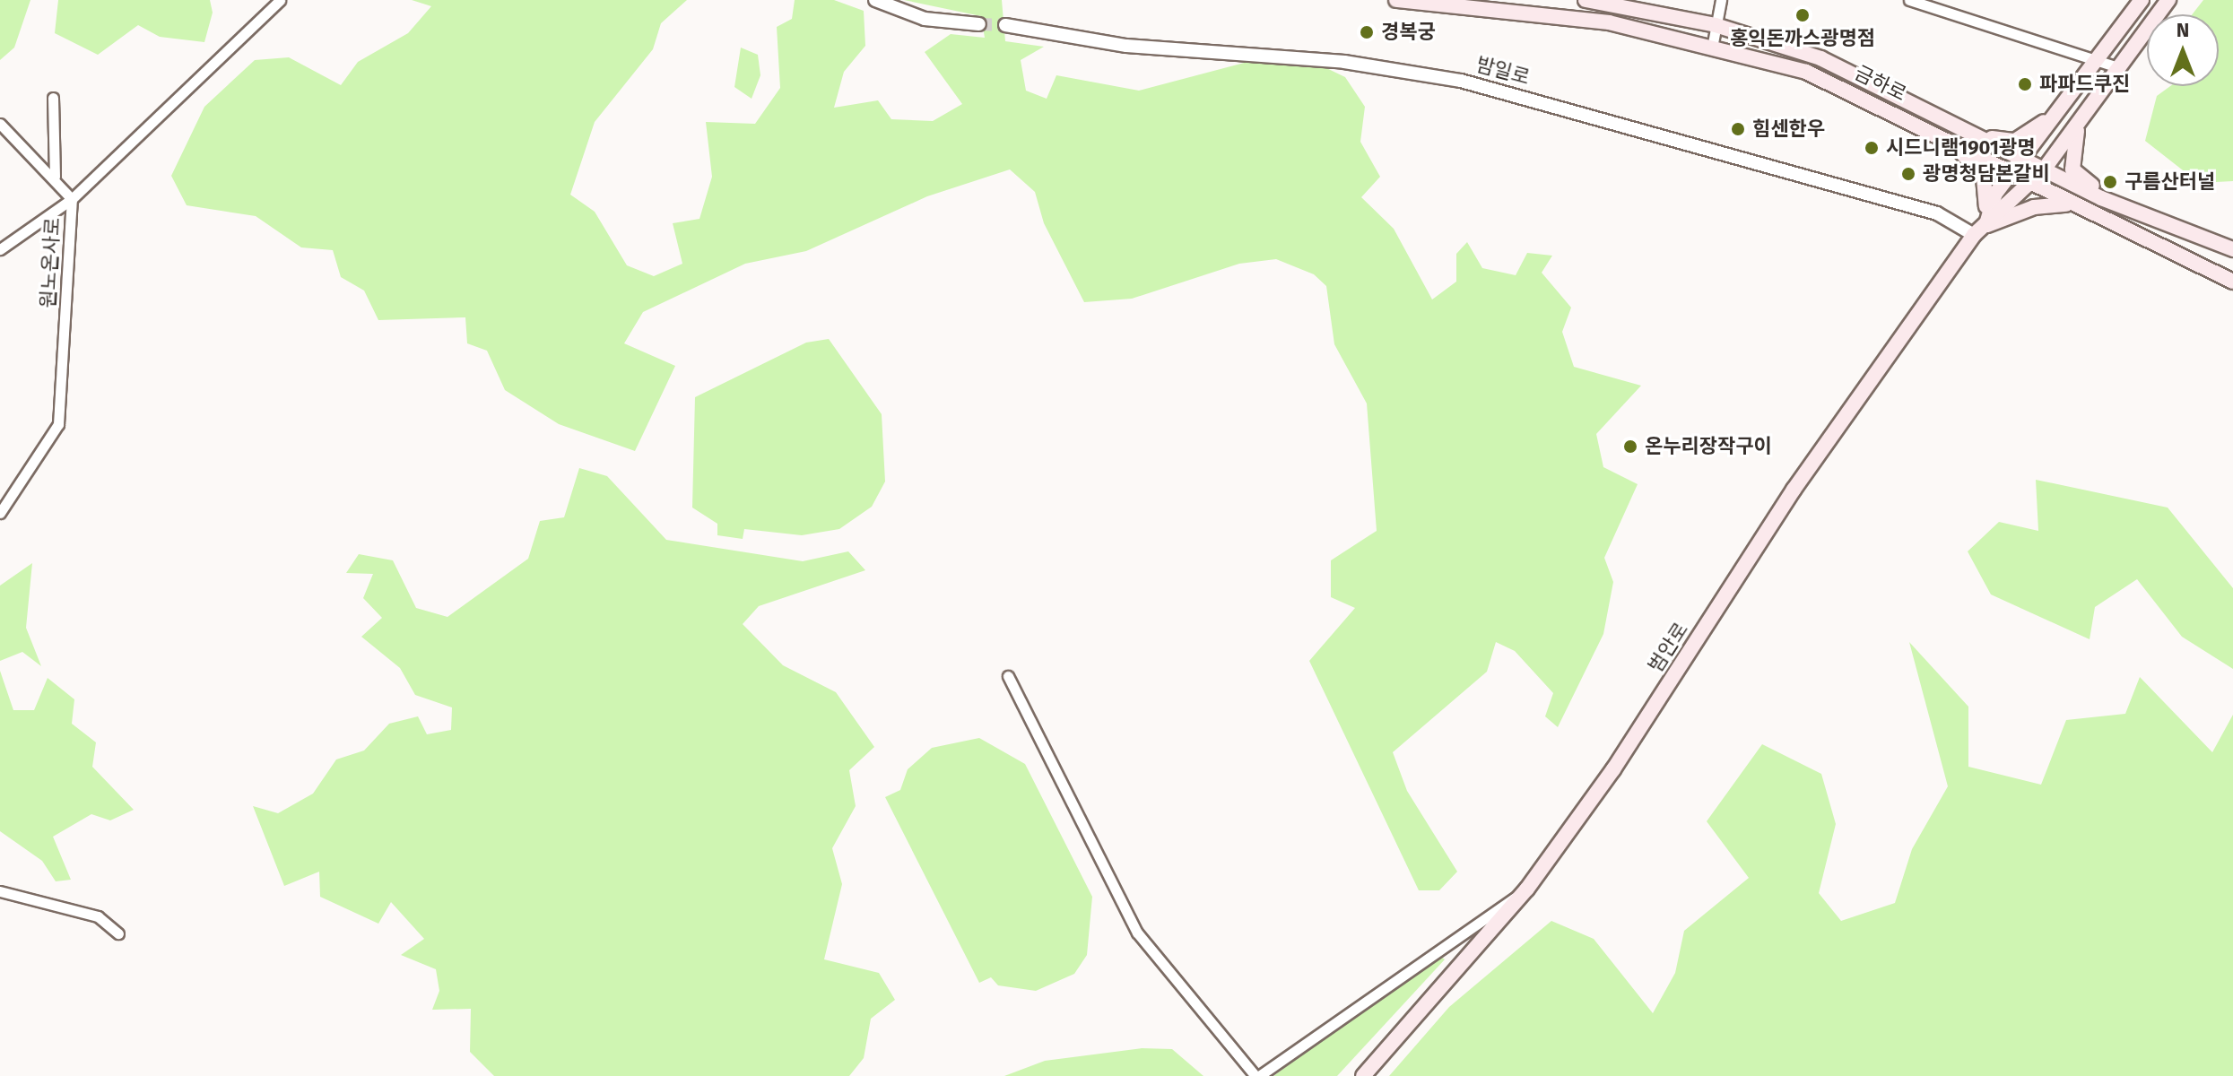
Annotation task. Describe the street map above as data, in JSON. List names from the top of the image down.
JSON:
{
  "streets": {
    "main road": ["금하로", "범안로"],
    "street": ["밤일로", "원노온사로"]
  },
  "crossings": [
    ["밤일로", "범안로"],
    ["금하로", "범안로"]
  ],
  "places": [
    "홍익돈까스광명점",
    "경복궁",
    "파파드쿠진",
    "힘센한우",
    "시드니램1901광명",
    "광명청담본갈비",
    "구름산터널",
    "온누리장작구이"
  ],
  "north": "top"
}
